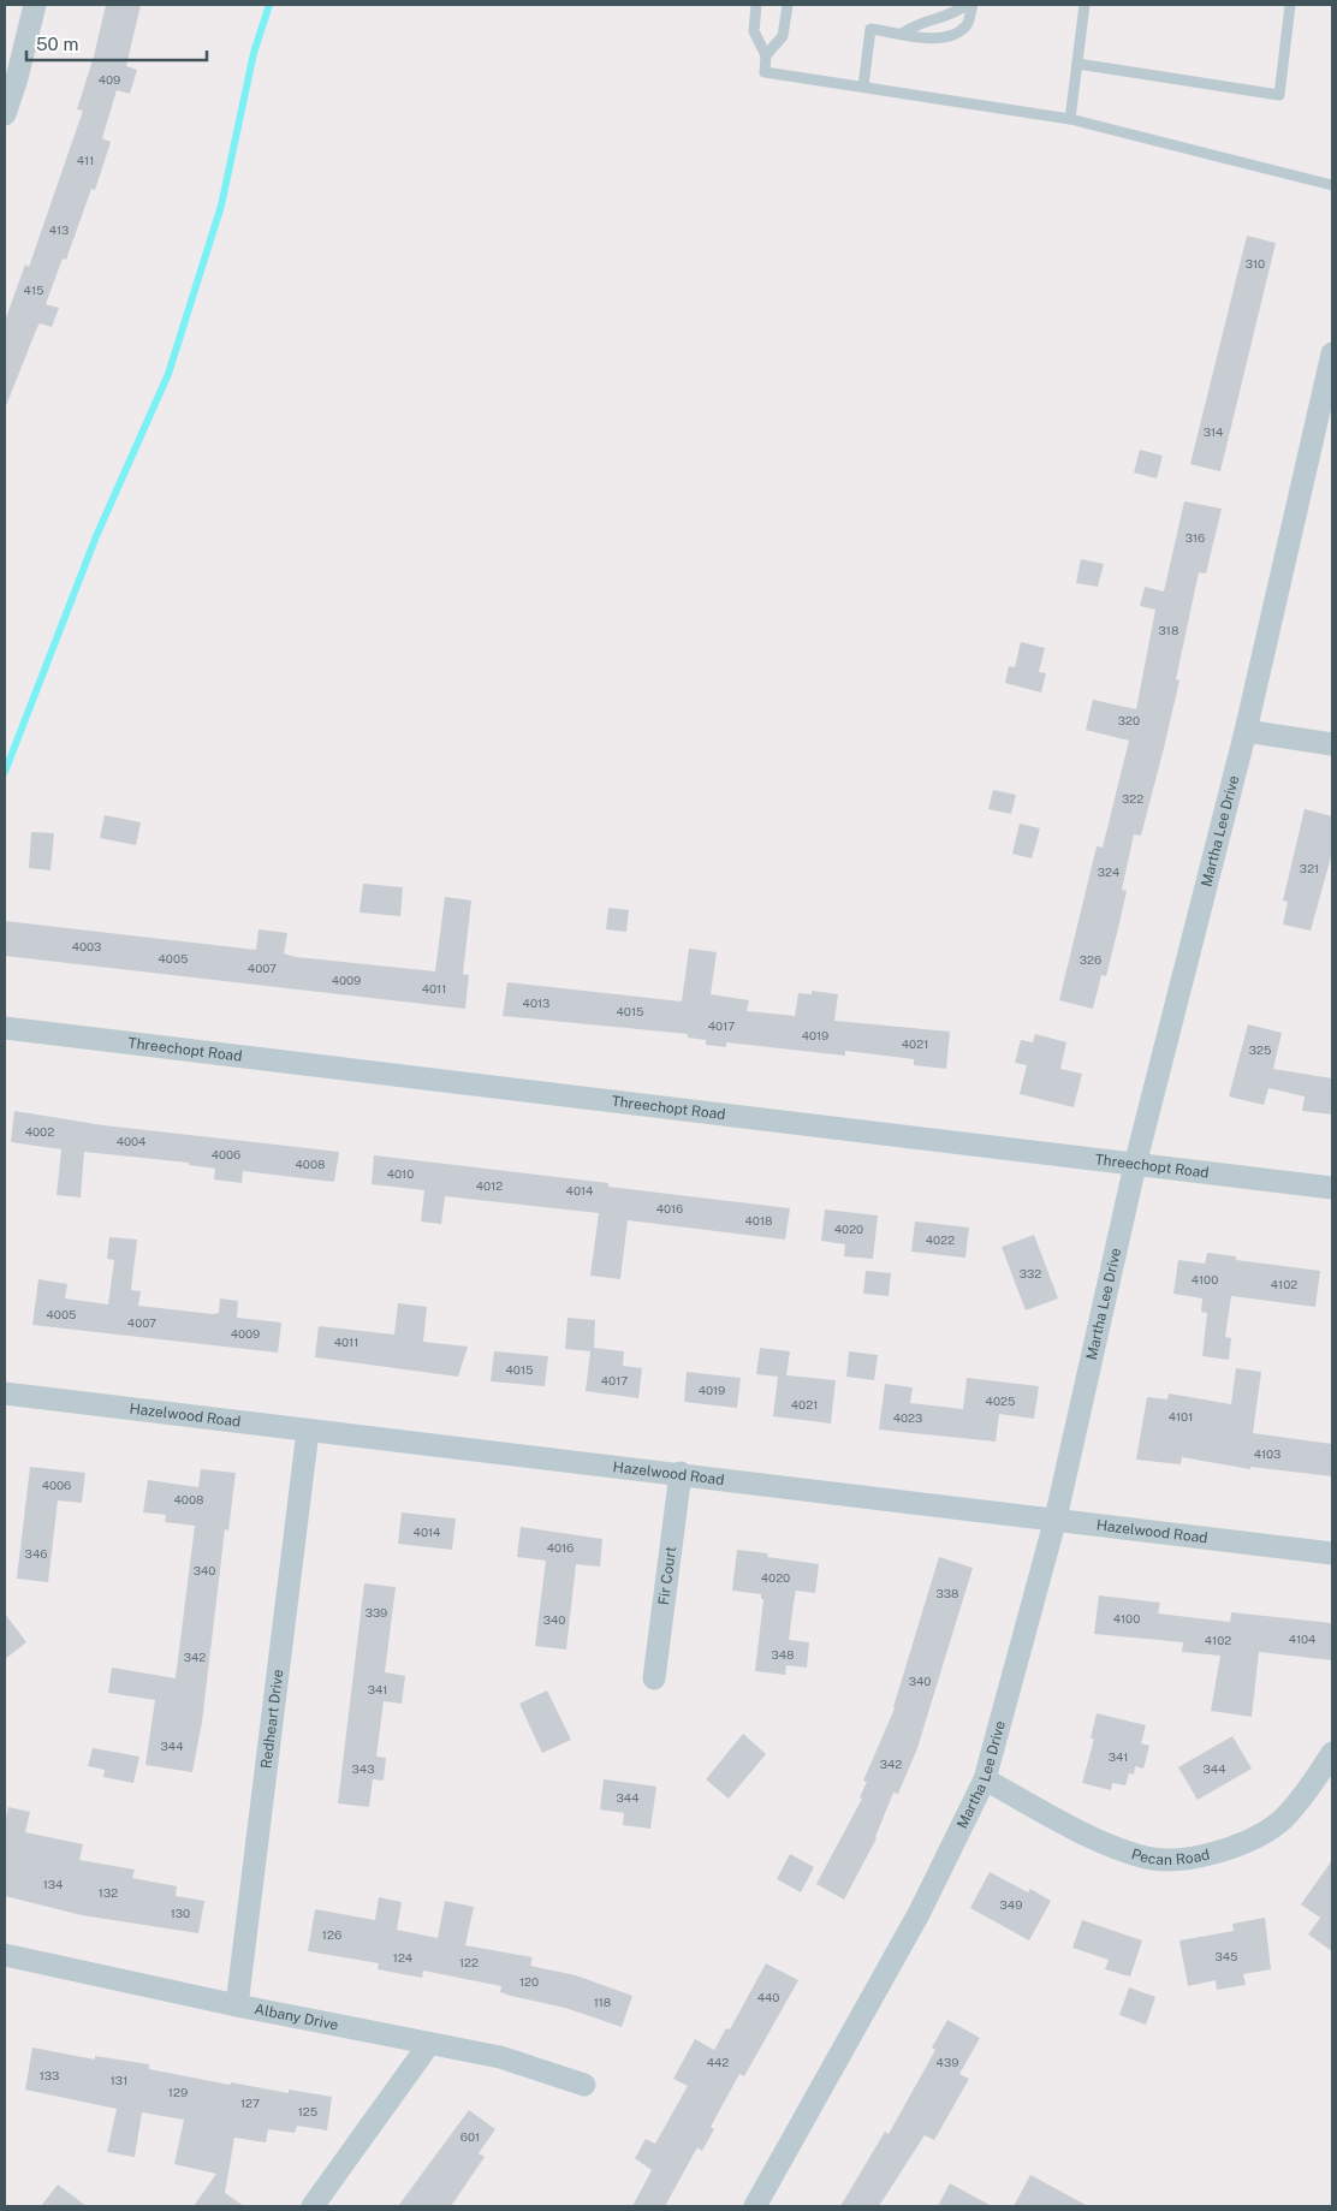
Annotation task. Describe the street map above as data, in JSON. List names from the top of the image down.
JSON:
{
  "streets": {
    "street": [
      "Martha Lee Drive",
      "Threechopt Road",
      "Hazelwood Road",
      "Fir Court",
      "Redheart Drive",
      "Pecan Road",
      "Albany Drive"
    ]
  },
  "crossings": [
    ["Martha Lee Drive", "Threechopt Road"],
    ["Martha Lee Drive", "Hazelwood Road"],
    ["Martha Lee Drive", "Pecan Road"],
    ["Hazelwood Road", "Fir Court"],
    ["Hazelwood Road", "Redheart Drive"],
    ["Redheart Drive", "Albany Drive"]
  ],
  "house_numbers": [
    "409",
    "411",
    "413",
    "310",
    "415",
    "314",
    "316",
    "318",
    "320",
    "322",
    "321",
    "324",
    "4003",
    "4005",
    "326",
    "4007",
    "4009",
    "4011",
    "4013",
    "4015",
    "4017",
    "4019",
    "4021",
    "325",
    "4002",
    "4004",
    "4006",
    "4008",
    "4010",
    "4012",
    "4014",
    "4016",
    "4018",
    "4020",
    "4022",
    "332",
    "4100",
    "4102",
    "4005",
    "4007",
    "4009",
    "4011",
    "4015",
    "4017",
    "4019",
    "4025",
    "4021",
    "4101",
    "4023",
    "4103",
    "4006",
    "4008",
    "4014",
    "4016",
    "346",
    "340",
    "4020",
    "338",
    "339",
    "4100",
    "340",
    "4104",
    "4102",
    "348",
    "342",
    "340",
    "341",
    "344",
    "341",
    "342",
    "343",
    "344",
    "344",
    "134",
    "132",
    "349",
    "130",
    "126",
    "345",
    "124",
    "122",
    "120",
    "440",
    "118",
    "442",
    "439",
    "133",
    "131",
    "129",
    "127",
    "125",
    "601"
  ],
  "scale_bar": "50 m"
}
